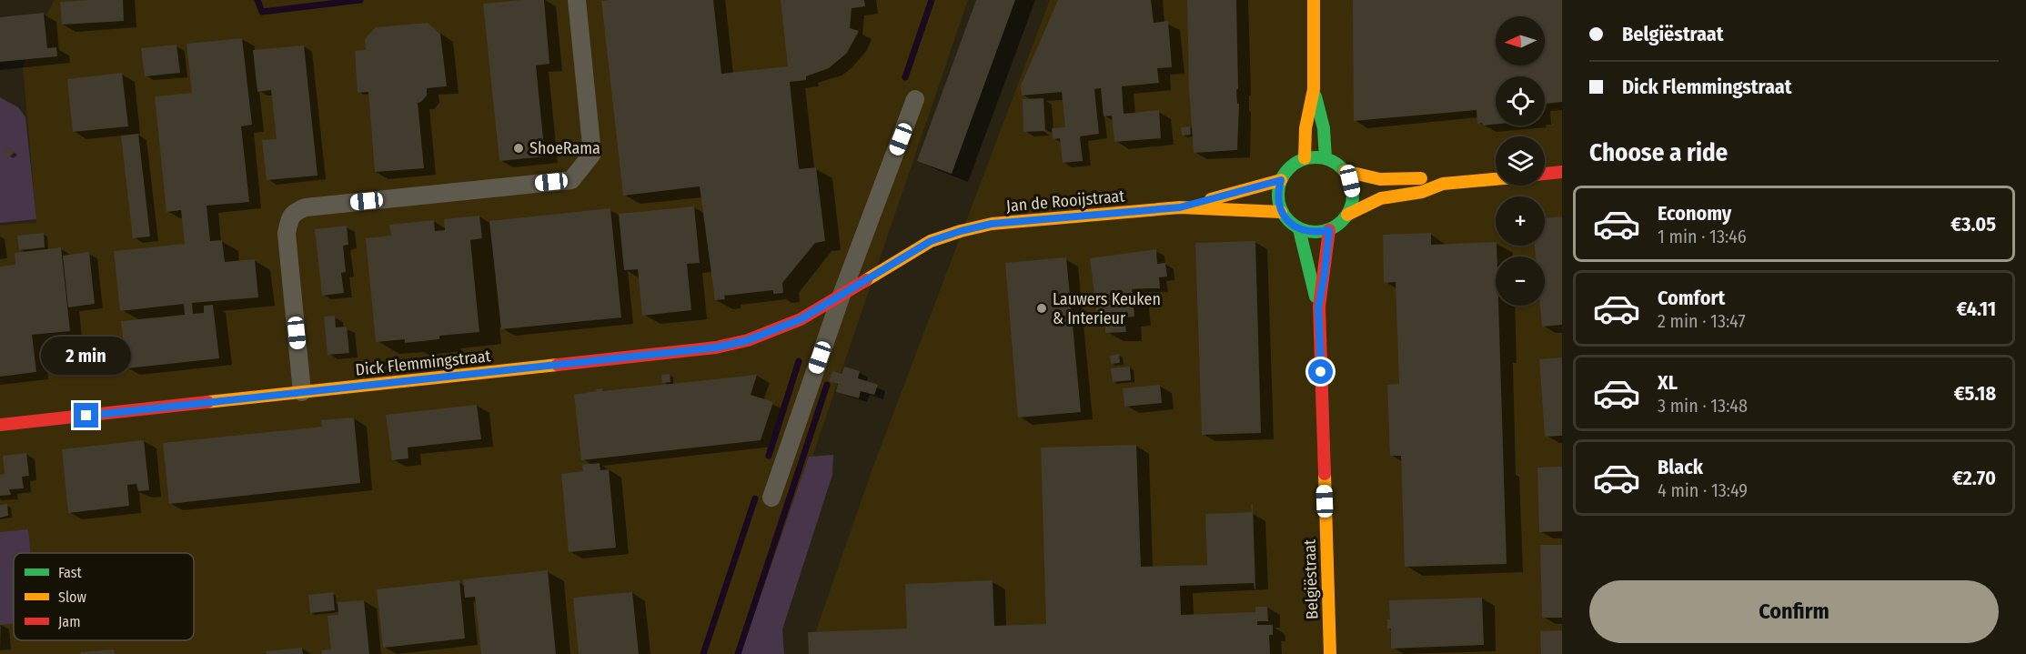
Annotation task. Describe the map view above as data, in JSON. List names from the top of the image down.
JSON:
{
  "streets": {
    "street": ["Jan de Rooijstraat", "Dick Flemmingstraat", "Belgiëstraat"]
  },
  "crossings": [
    ["Jan de Rooijstraat", "Dick Flemmingstraat"],
    ["Jan de Rooijstraat", "Belgiëstraat"]
  ],
  "places": ["ShoeRama", "Lauwers Keuken & Interieur"],
  "legend": ["Fast", "Slow", "Jam"],
  "north": "left",
  "page": {
    "banner": ["Belgiëstraat", "Dick Flemmingstraat"],
    "map_buttons": ["+", "−"],
    "heading": "Choose a ride",
    "list": [
      {
        "name": "Economy",
        "note": "1 min · 13:46",
        "value": "€3.05"
      },
      {
        "name": "Comfort",
        "note": "2 min · 13:47",
        "value": "€4.11"
      },
      {
        "name": "XL",
        "note": "3 min · 13:48",
        "value": "€5.18"
      },
      {
        "name": "Black",
        "note": "4 min · 13:49",
        "value": "€2.70"
      }
    ],
    "bubble": "2 min",
    "buttons": "Confirm"
  }
}
